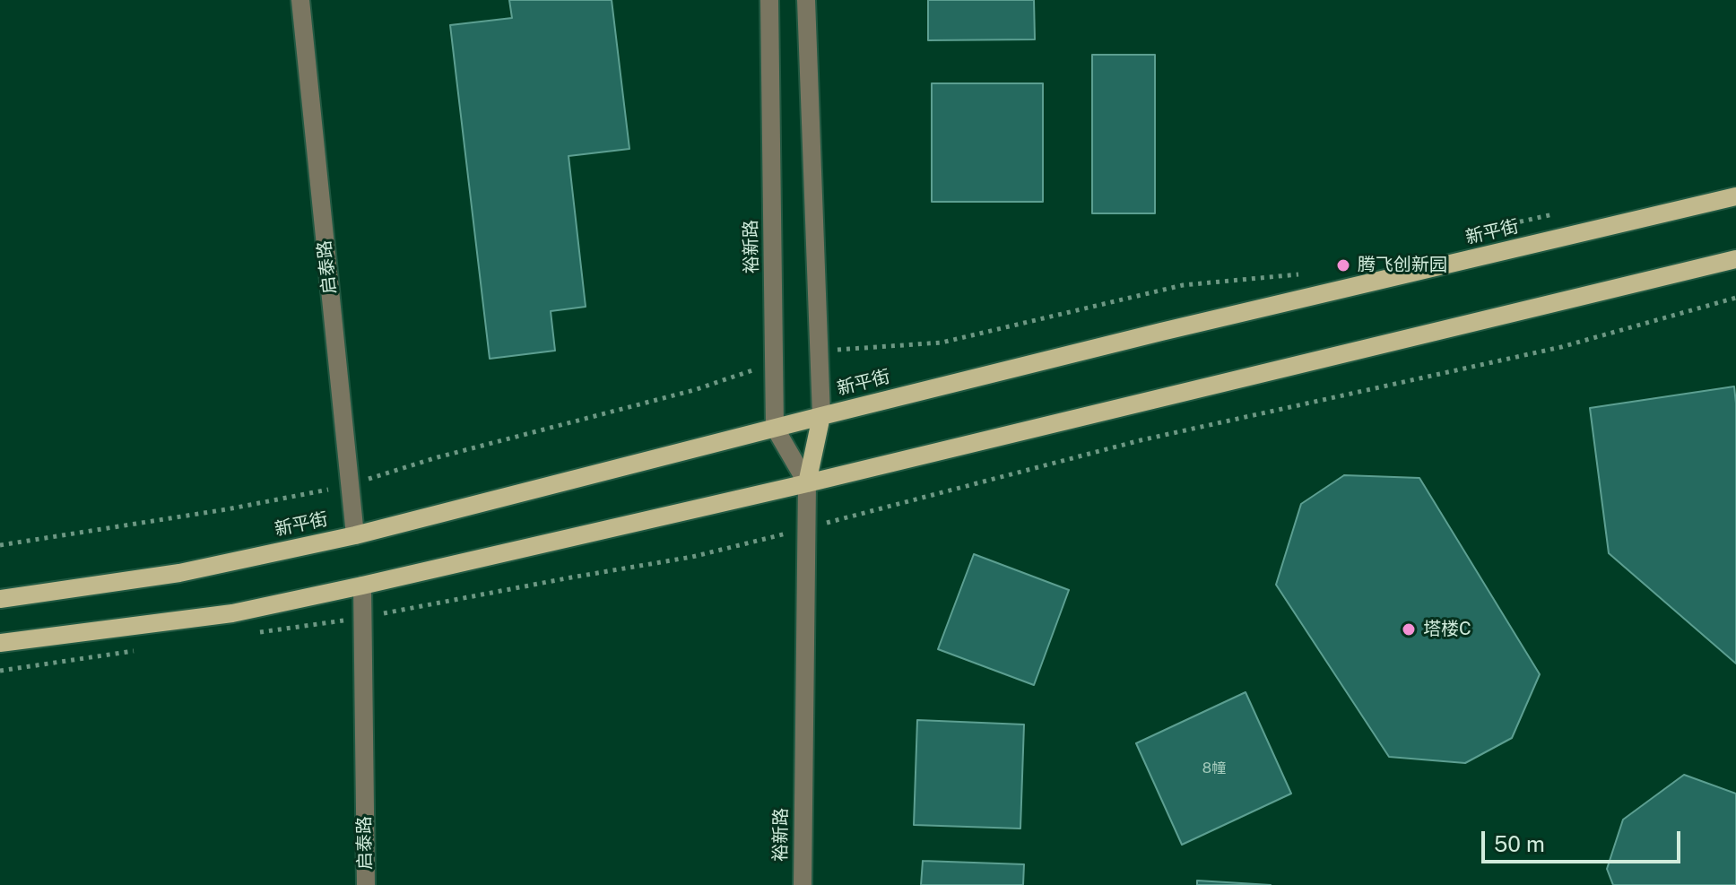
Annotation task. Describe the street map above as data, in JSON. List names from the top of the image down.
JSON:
{
  "streets": {
    "main road": ["新平街", "裕新路"],
    "street": ["启泰路"]
  },
  "crossings": [
    ["新平街", "裕新路"],
    ["新平街", "启泰路"]
  ],
  "places": ["腾飞创新园", "塔楼C"],
  "house_numbers": ["8幢"],
  "scale_bar": "50 m"
}
